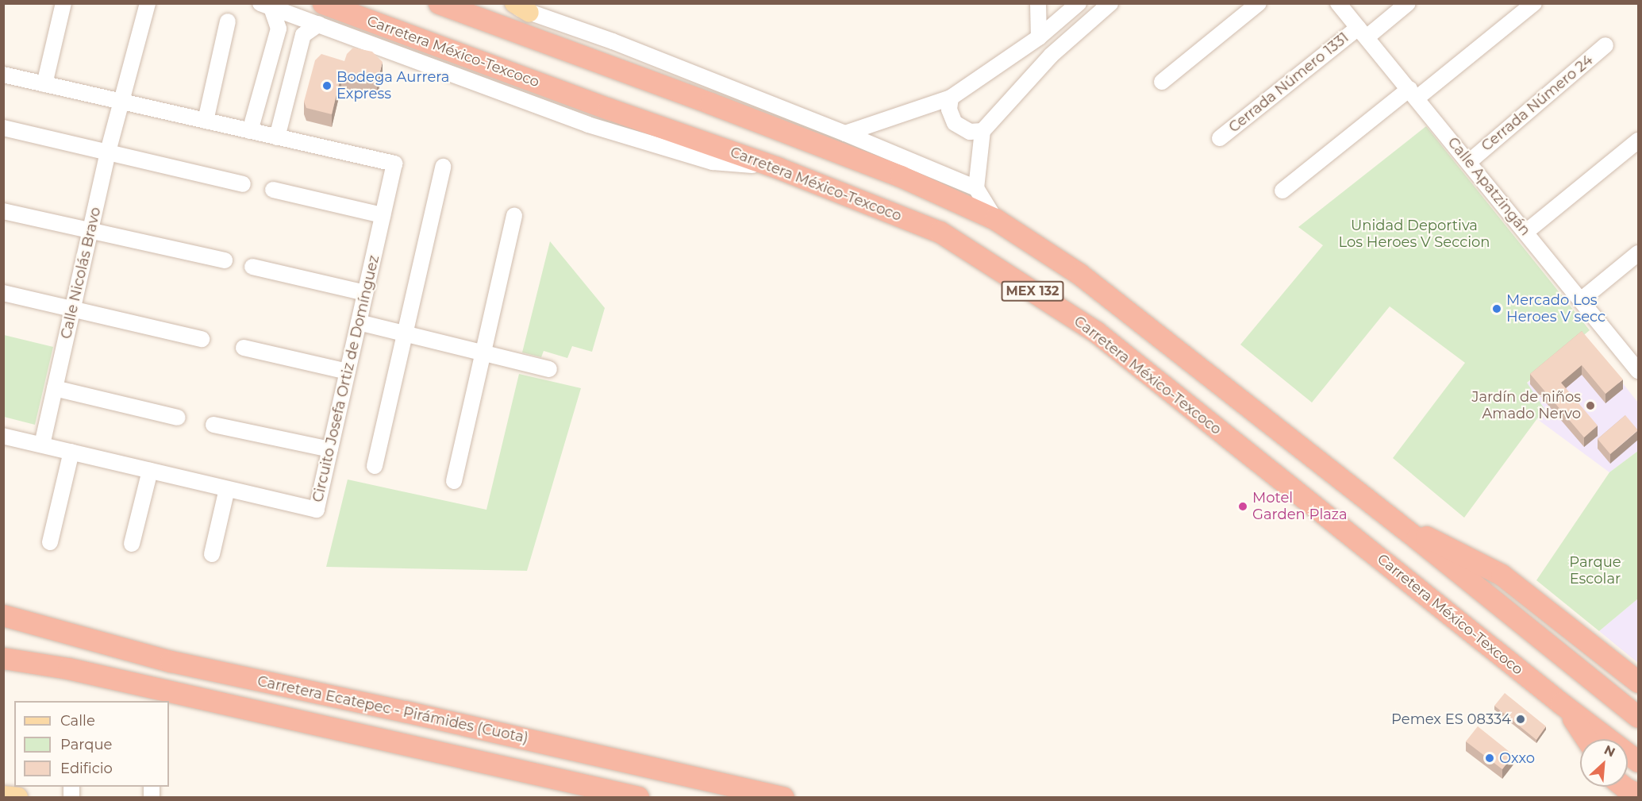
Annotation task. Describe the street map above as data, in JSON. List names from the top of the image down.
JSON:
{
  "streets": {
    "highway": ["Carretera México-Texcoco", "MEX 132", "Carretera Ecatepec - Pirámides (Cuota)"],
    "street": [
      "Cerrada Número 1331",
      "Cerrada Número 24",
      "Calle Apatzingán",
      "Calle Nicolás Bravo",
      "Circuito Josefa Ortiz de Domínguez"
    ]
  },
  "crossings": [
    ["Cerrada Número 1331", "Calle Apatzingán"],
    ["Cerrada Número 24", "Calle Apatzingán"],
    ["Calle Nicolás Bravo", "Circuito Josefa Ortiz de Domínguez"]
  ],
  "parks": ["Unidad Deportiva Los Heroes V Seccion", "Parque Escolar"],
  "places": [
    "Bodega Aurrera Express",
    "Mercado Los Heroes V secc",
    "Jardín de niños Amado Nervo",
    "Motel Garden Plaza",
    "Pemex ES 08334",
    "Oxxo"
  ],
  "legend": ["Calle", "Parque", "Edificio"],
  "north": "top right"
}
